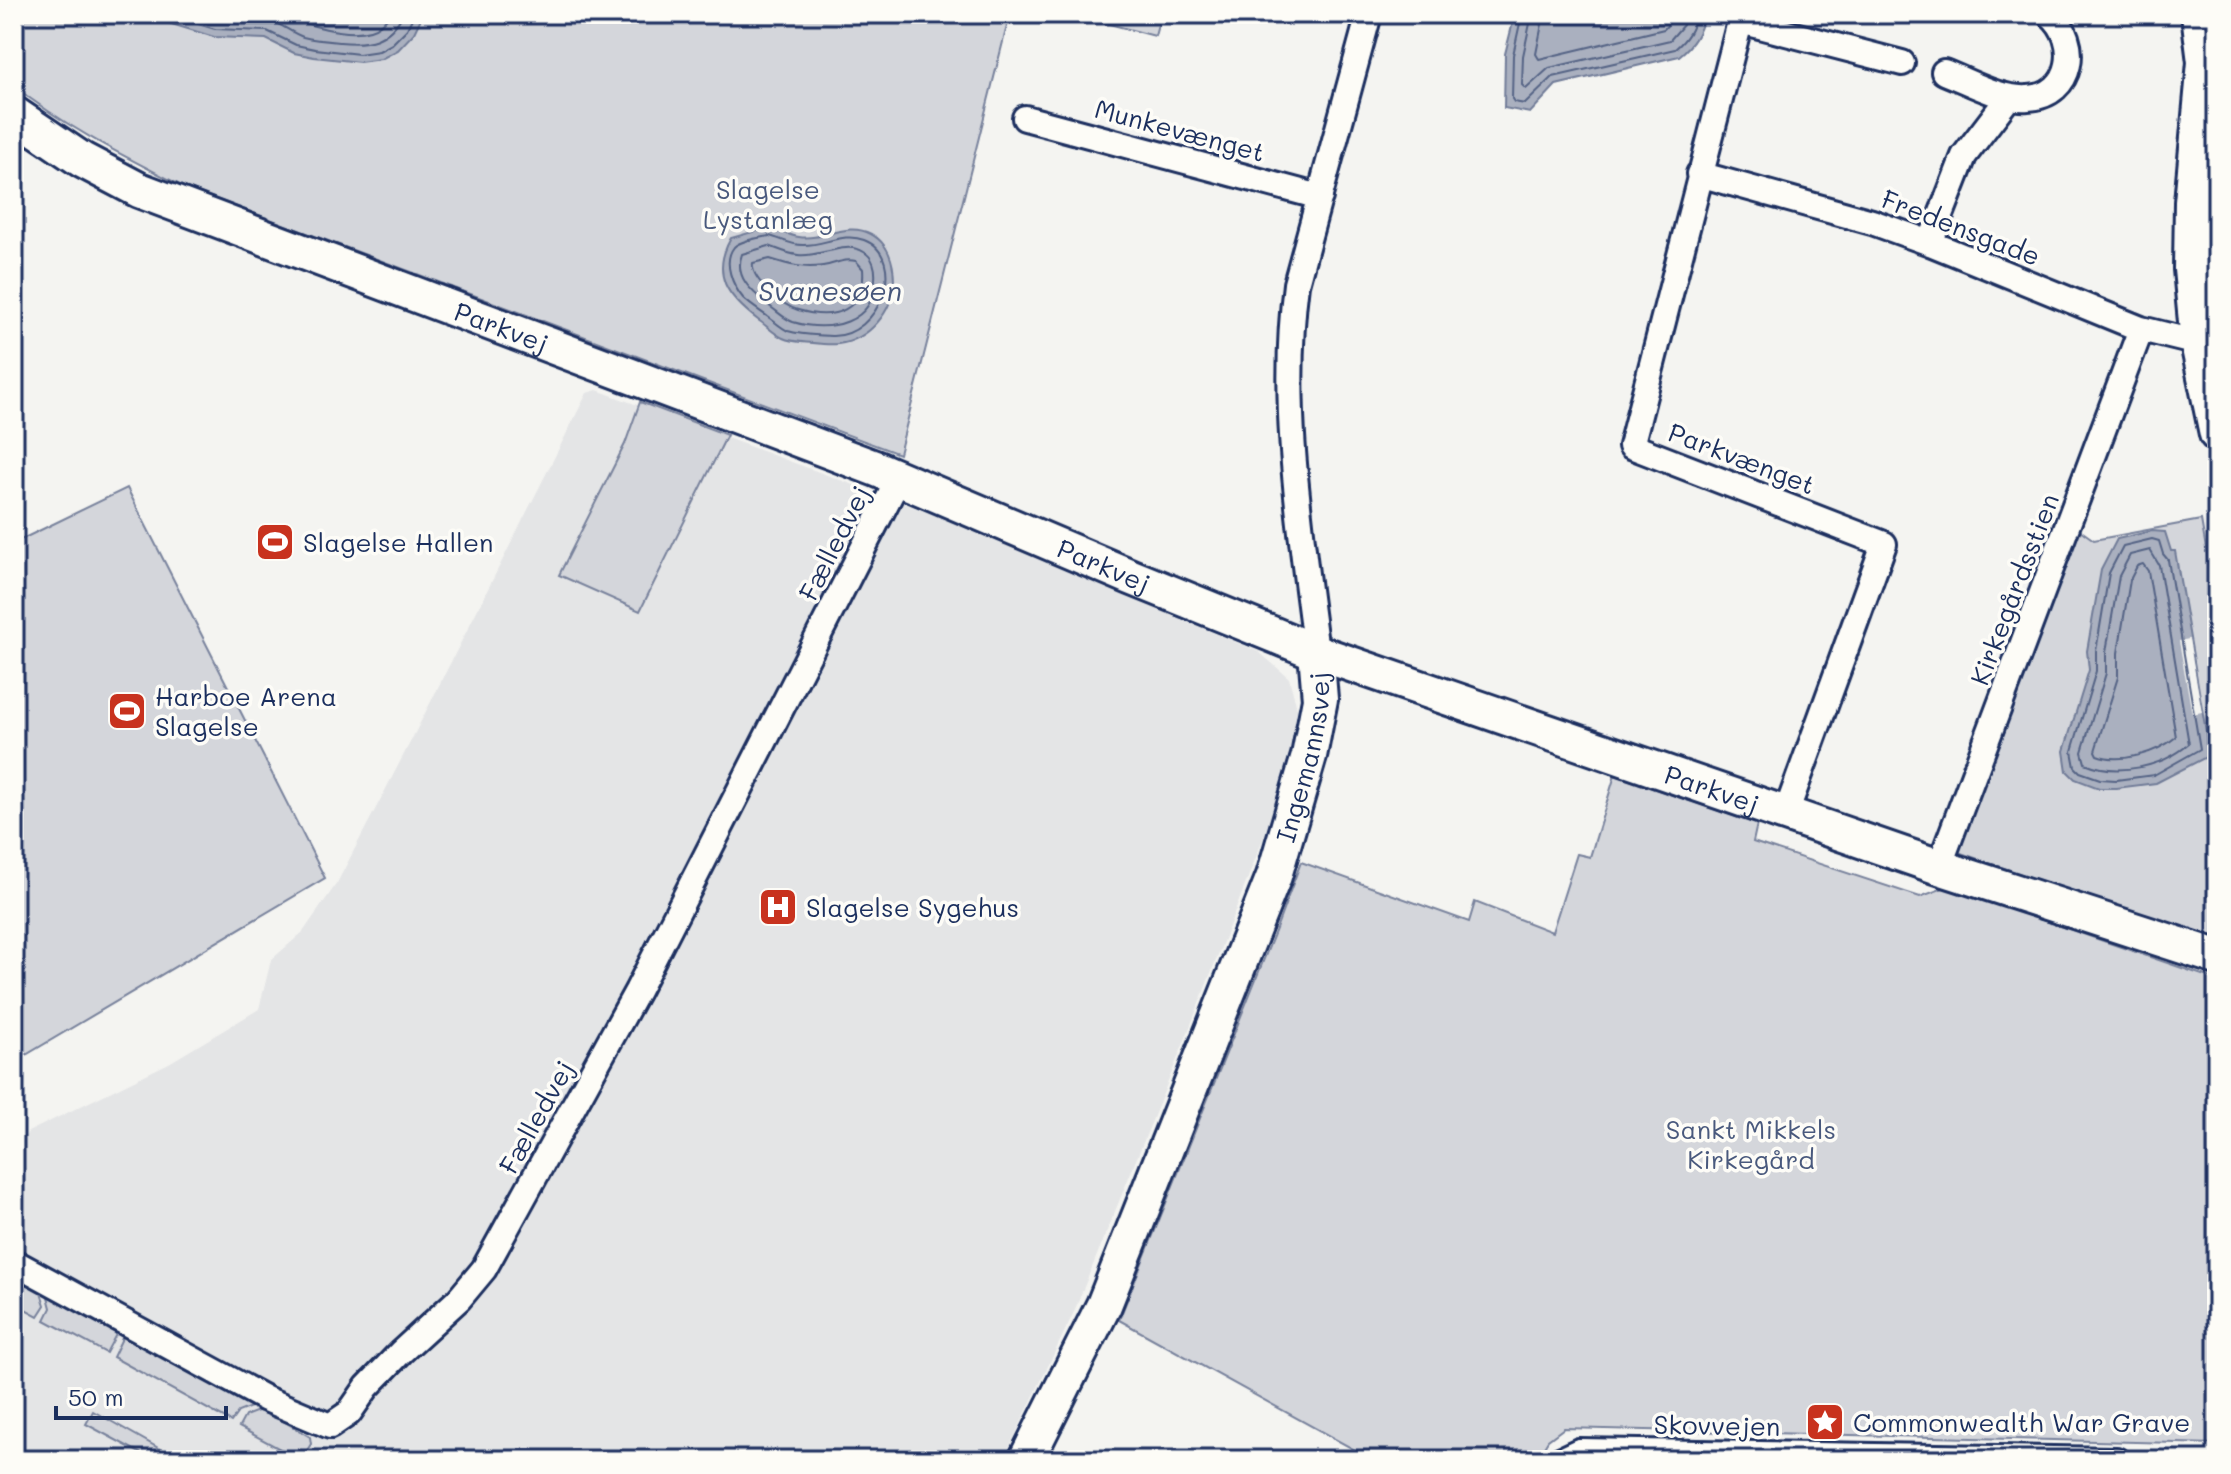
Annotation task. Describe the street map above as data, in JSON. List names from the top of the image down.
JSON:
{
  "streets": {
    "street": [
      "Munkevænget",
      "Fredensgade",
      "Parkvej",
      "Parkvænget",
      "Fælledvej",
      "Kirkegårdsstien",
      "Ingemannsvej",
      "Skovvejen"
    ]
  },
  "crossings": [
    ["Munkevænget", "Ingemannsvej"],
    ["Fredensgade", "Parkvænget"],
    ["Fredensgade", "Kirkegårdsstien"],
    ["Parkvej", "Parkvænget"],
    ["Parkvej", "Fælledvej"],
    ["Parkvej", "Kirkegårdsstien"],
    ["Parkvej", "Ingemannsvej"]
  ],
  "water": ["Svanesøen"],
  "parks": ["Slagelse Lystanlæg", "Sankt Mikkels Kirkegård"],
  "places": {
    "sports": ["Slagelse Hallen", "Harboe Arena Slagelse"],
    "hospital": ["Slagelse Sygehus"],
    "place": ["Commonwealth War Grave"]
  },
  "scale_bar": "50 m"
}
